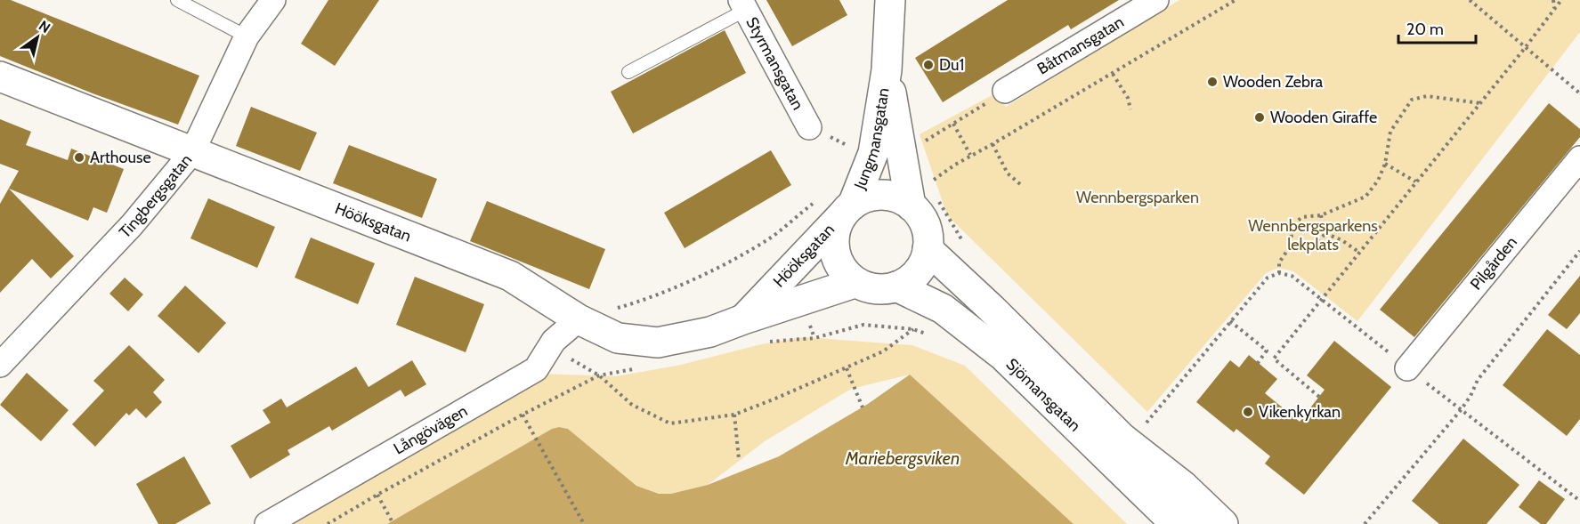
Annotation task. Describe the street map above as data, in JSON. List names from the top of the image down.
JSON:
{
  "streets": {
    "street": [
      "Båtmansgatan",
      "Styrmansgatan",
      "Jungmansgatan",
      "Tingbergsgatan",
      "Hööksgatan",
      "Pilgården",
      "Sjömansgatan",
      "Långövägen"
    ]
  },
  "crossings": [
    ["Jungmansgatan", "Hööksgatan"],
    ["Jungmansgatan", "Sjömansgatan"],
    ["Tingbergsgatan", "Hööksgatan"],
    ["Hööksgatan", "Sjömansgatan"],
    ["Hööksgatan", "Långövägen"]
  ],
  "water": ["Mariebergsviken"],
  "parks": ["Wennbergsparken", "Wennbergsparkens lekplats"],
  "places": [
    "Du1",
    "Wooden Zebra",
    "Wooden Giraffe",
    "Arthouse",
    "Vikenkyrkan"
  ],
  "scale_bar": "20 m",
  "north": "top right"
}
